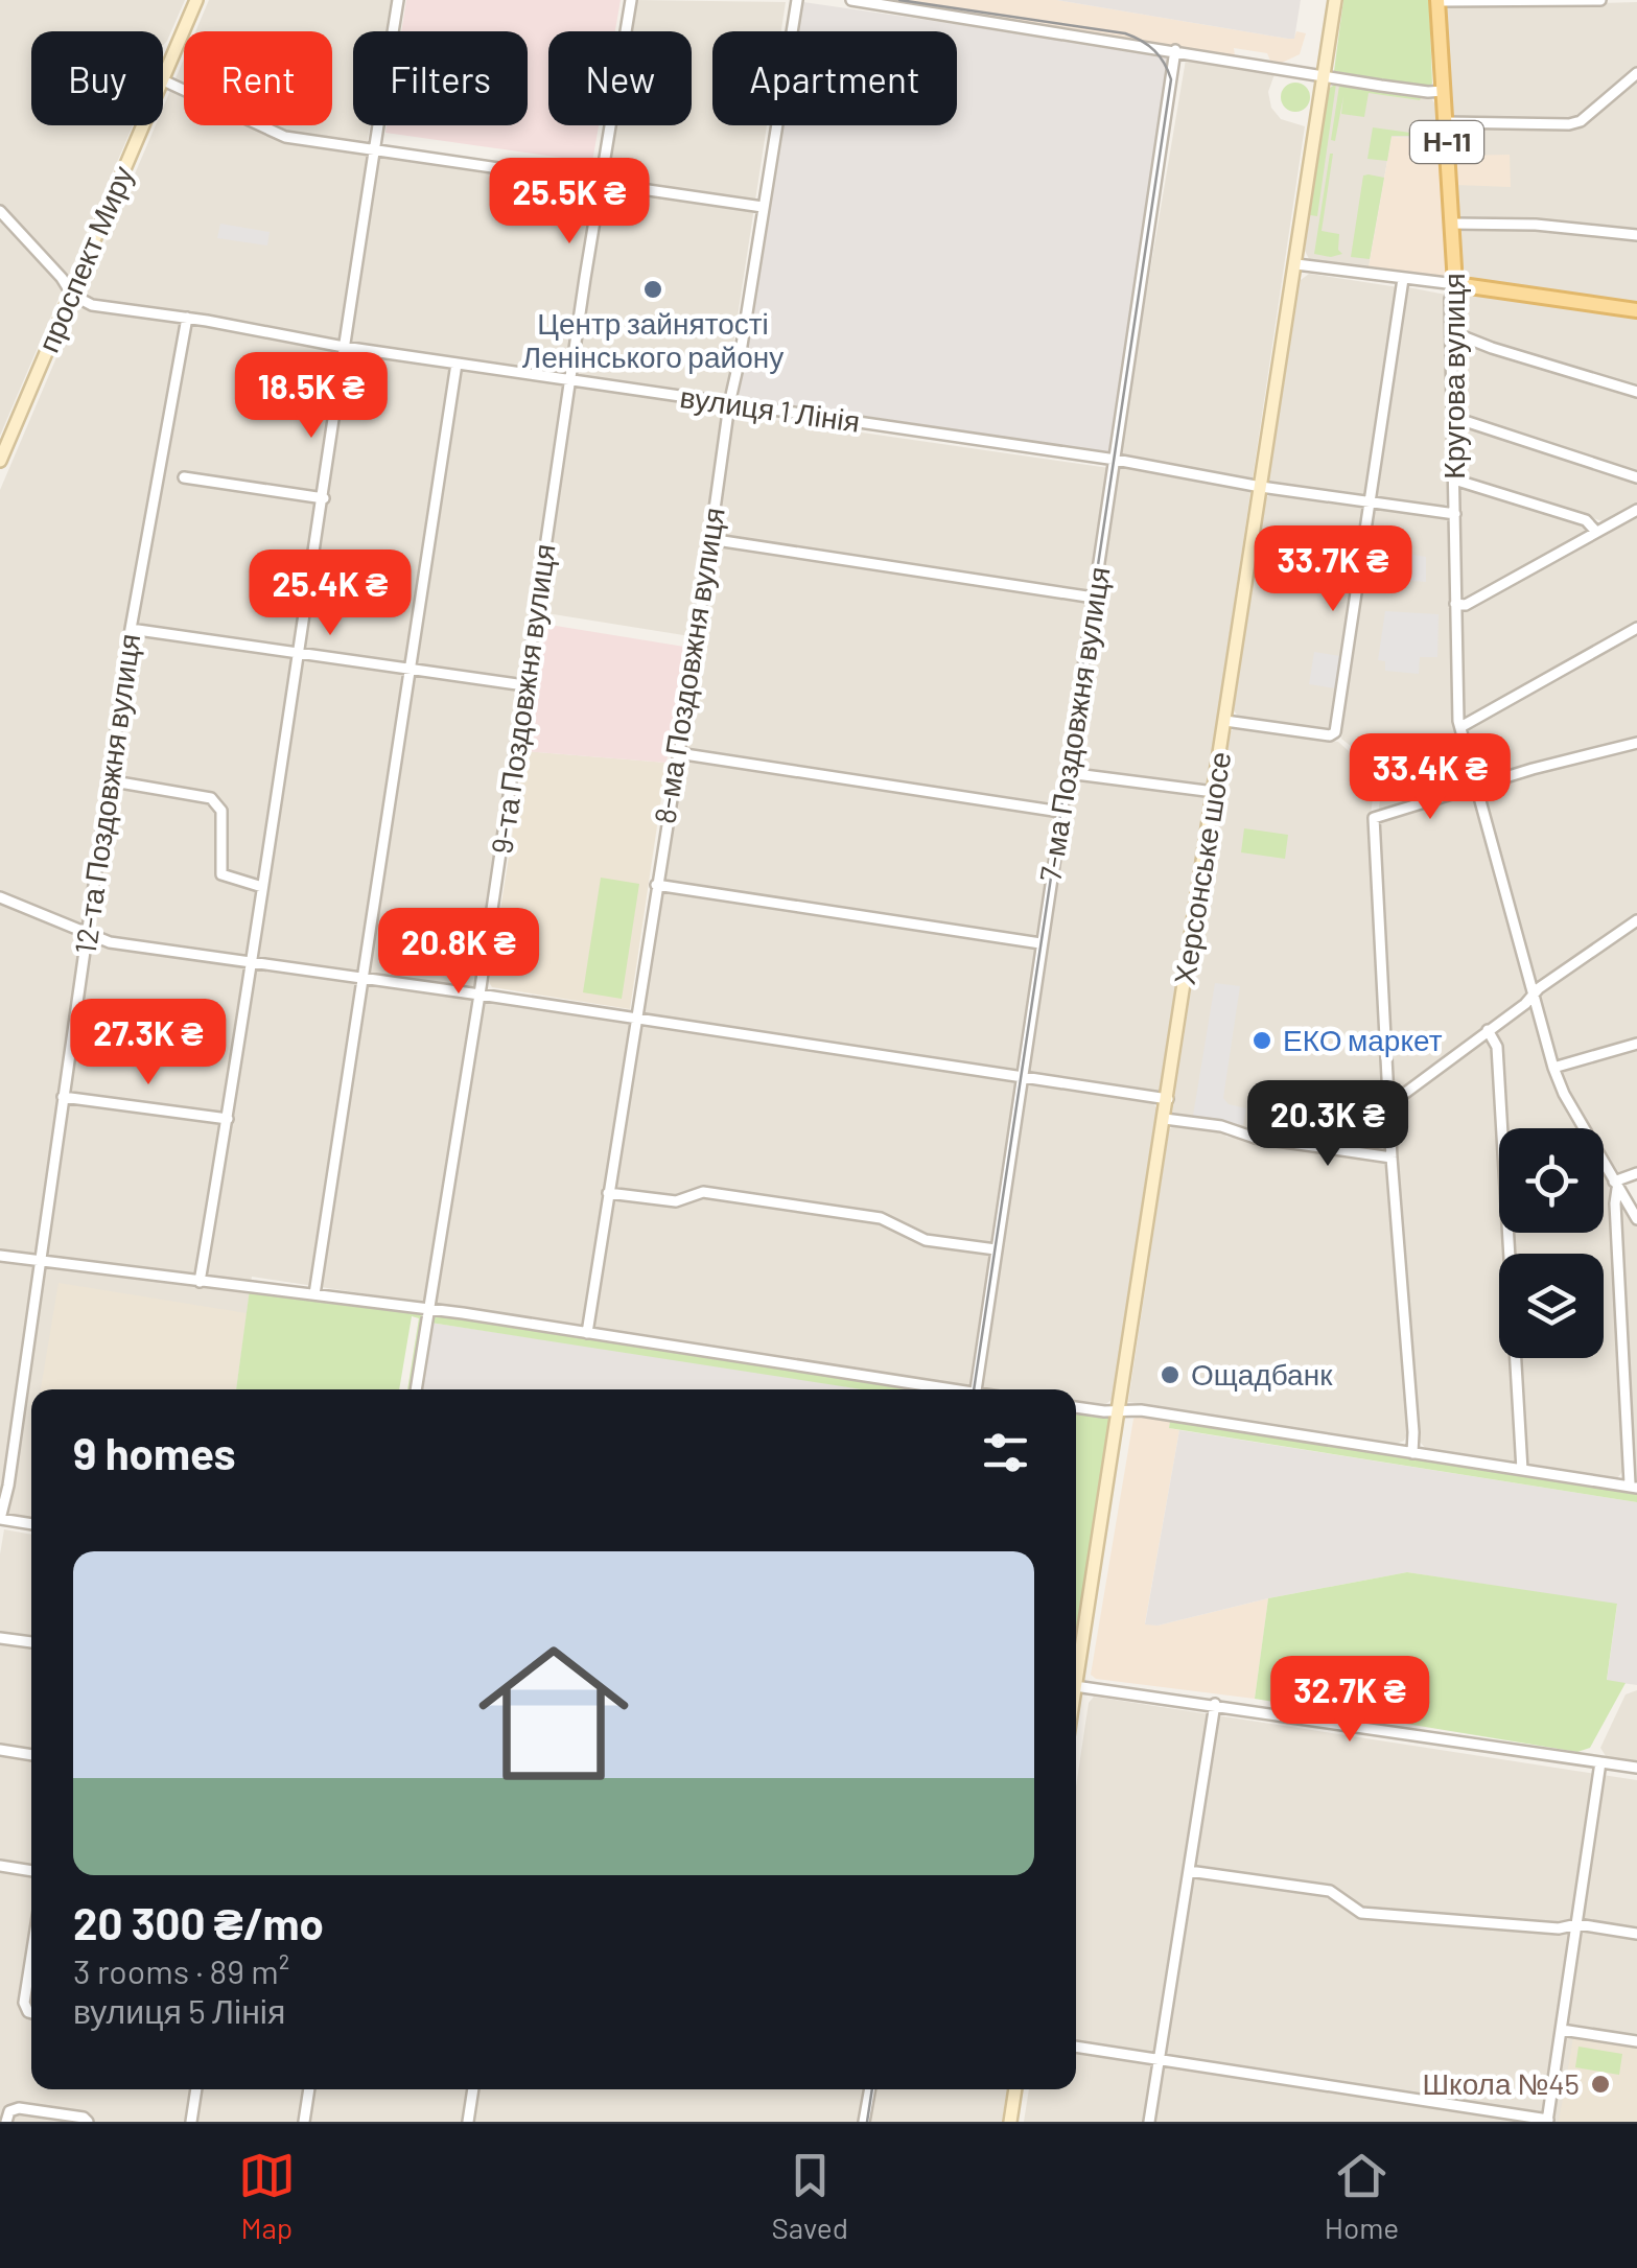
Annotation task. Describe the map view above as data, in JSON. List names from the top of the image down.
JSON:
{
  "streets": {
    "main road": [
      "Н-11",
      "проспект Миру",
      "Кругова вулиця",
      "Херсонське шосе"
    ],
    "street": [
      "вулиця 1 Лінія",
      "8-ма Поздовжня вулиця",
      "9-та Поздовжня вулиця",
      "7-ма Поздовжня вулиця",
      "12-та Поздовжня вулиця"
    ]
  },
  "crossings": [
    ["проспект Миру", "вулиця 1 Лінія"],
    ["Кругова вулиця", "вулиця 1 Лінія"],
    ["вулиця 1 Лінія", "8-ма Поздовжня вулиця"],
    ["вулиця 1 Лінія", "9-та Поздовжня вулиця"],
    ["вулиця 1 Лінія", "7-ма Поздовжня вулиця"],
    ["вулиця 1 Лінія", "12-та Поздовжня вулиця"],
    ["вулиця 1 Лінія", "Херсонське шосе"]
  ],
  "places": [
    "Центр зайнятості Ленінського району",
    "ЕКО маркет",
    "Ощадбанк",
    "Школа №45"
  ],
  "page": {
    "chip": [
      "Buy",
      "Rent",
      "Filters",
      "New",
      "Apartment"
    ],
    "price": [
      "25.5K ₴",
      "18.5K ₴",
      "33.7K ₴",
      "25.4K ₴",
      "33.4K ₴",
      "20.8K ₴",
      "27.3K ₴",
      "20.3K ₴",
      "32.7K ₴"
    ],
    "heading": "9 homes",
    "list": [
      {
        "name": "20 300 ₴/mo",
        "note": "3 rooms · 89 m² · вулиця 5 Лінія"
      }
    ],
    "tabs": ["Map", "Saved", "Home"]
  }
}
